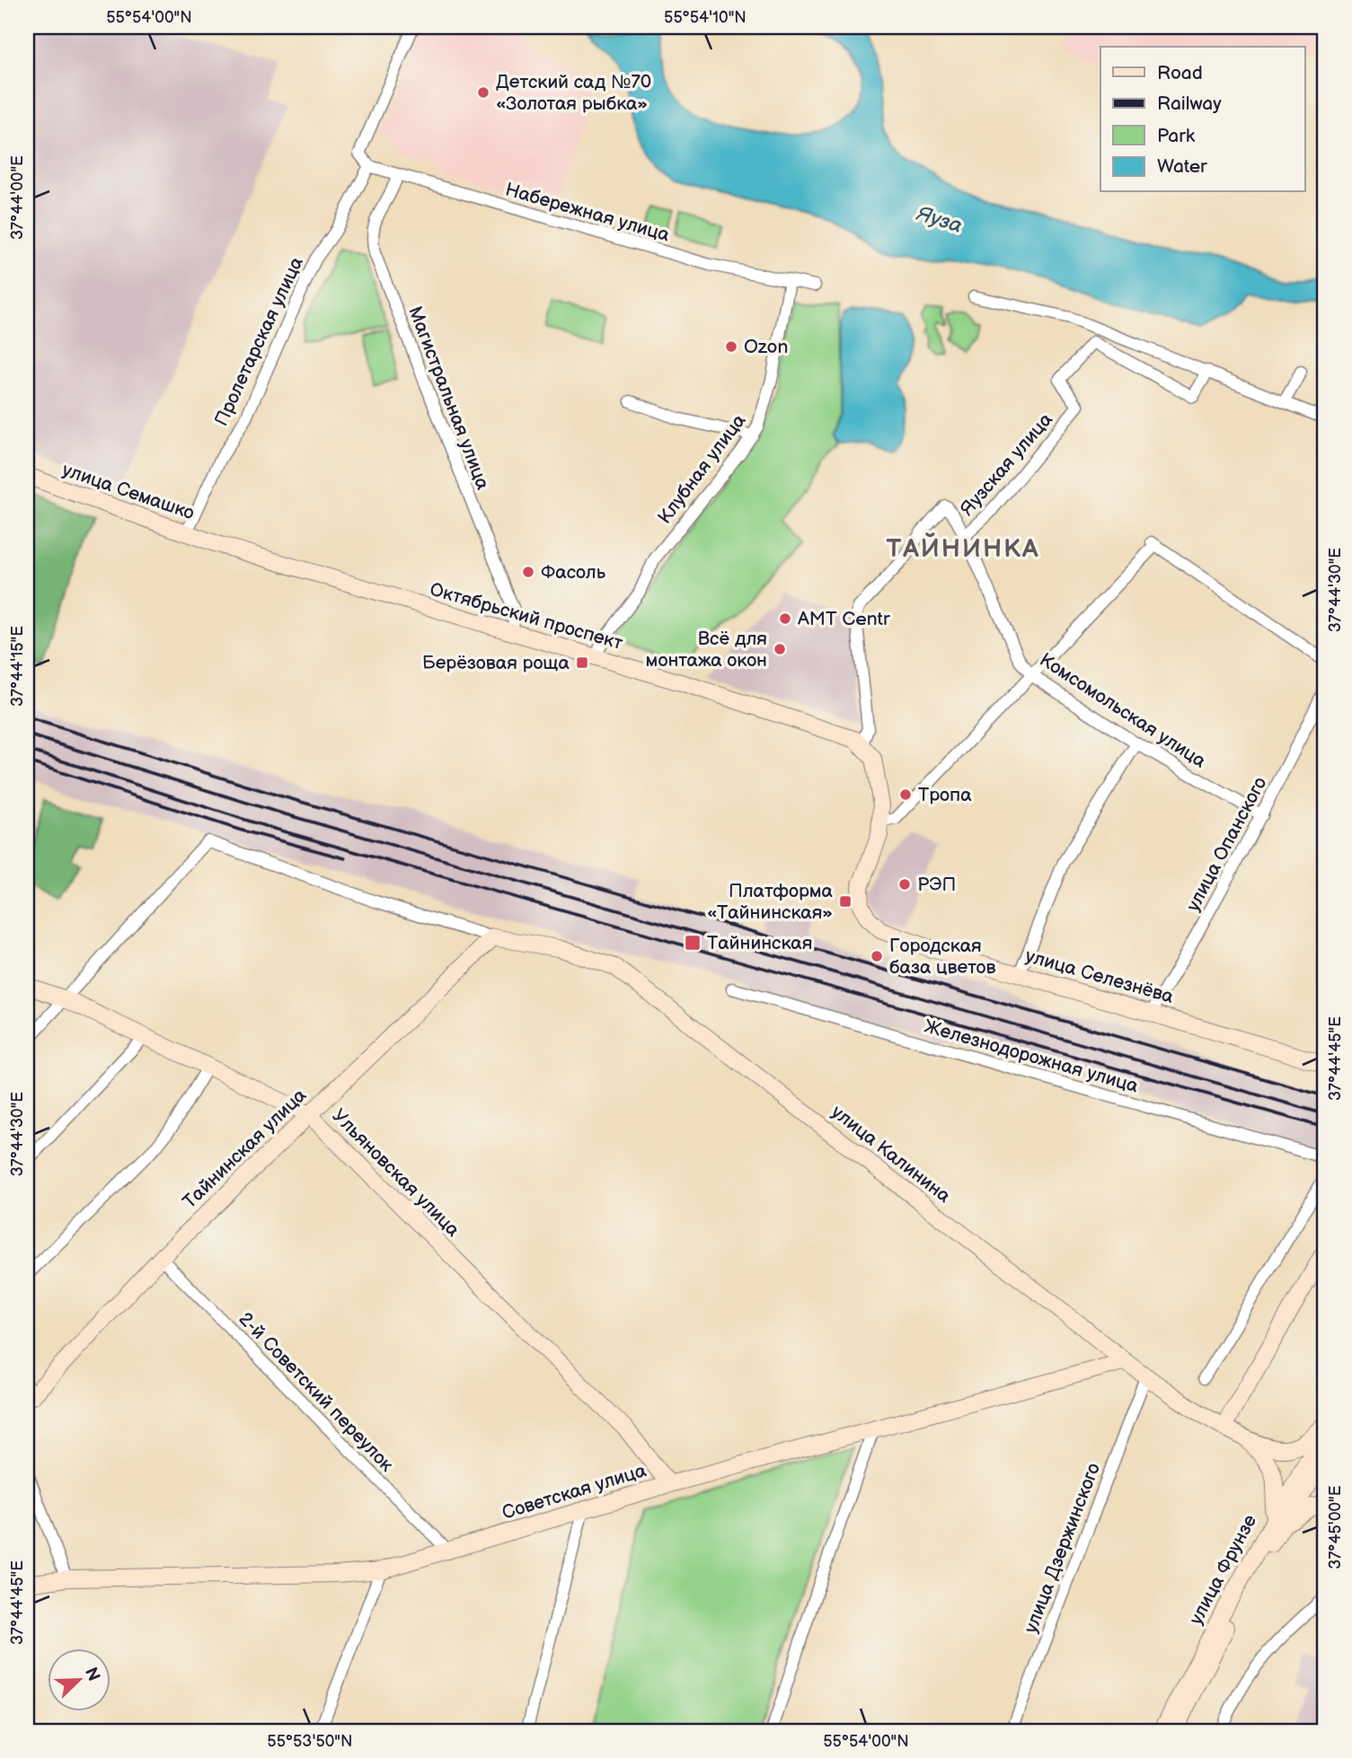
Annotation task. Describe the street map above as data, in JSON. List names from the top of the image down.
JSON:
{
  "streets": {
    "street": [
      "Набережная улица",
      "Пролетарская улица",
      "Магистральная улица",
      "Яузская улица",
      "Клубная улица",
      "улица Семашко",
      "Октябрьский проспект",
      "Комсомольская улица",
      "улица Опанского",
      "улица Селезнёва",
      "Железнодорожная улица",
      "Тайнинская улица",
      "улица Калинина",
      "Ульяновская улица",
      "2-й Советский переулок",
      "Советская улица",
      "улица Дзержинского",
      "улица Фрунзе"
    ]
  },
  "crossings": [
    ["Набережная улица", "Пролетарская улица"],
    ["Набережная улица", "Магистральная улица"],
    ["Набережная улица", "Клубная улица"],
    ["Пролетарская улица", "улица Семашко"],
    ["Магистральная улица", "Октябрьский проспект"],
    ["Яузская улица", "Октябрьский проспект"],
    ["Яузская улица", "Комсомольская улица"],
    ["Клубная улица", "Октябрьский проспект"],
    ["улица Семашко", "Октябрьский проспект"],
    ["Комсомольская улица", "улица Опанского"],
    ["улица Опанского", "улица Селезнёва"],
    ["Тайнинская улица", "улица Калинина"],
    ["Тайнинская улица", "Ульяновская улица"],
    ["Тайнинская улица", "2-й Советский переулок"],
    ["улица Калинина", "Советская улица"],
    ["улица Калинина", "улица Дзержинского"],
    ["Ульяновская улица", "Советская улица"],
    ["2-й Советский переулок", "Советская улица"]
  ],
  "districts": ["ТАЙНИНКА"],
  "water": ["Яуза"],
  "places": {
    "other": [
      "Детский сад №70 «Золотая рыбка»",
      "Ozon",
      "Фасоль",
      "AMT Centr",
      "Всё для монтажа окон",
      "Тропа",
      "РЭП",
      "Городская база цветов"
    ],
    "transit": ["Берёзовая роща", "Платформа «Тайнинская»", "Тайнинская"]
  },
  "legend": [
    "Road",
    "Railway",
    "Park",
    "Water"
  ],
  "north": "top right",
  "coordinates": [
    "55°54'00\"N",
    "55°54'10\"N",
    "37°44'00\"E",
    "37°44'30\"E",
    "37°44'15\"E",
    "37°44'45\"E",
    "37°45'00\"E",
    "55°53'50\"N"
  ]
}
